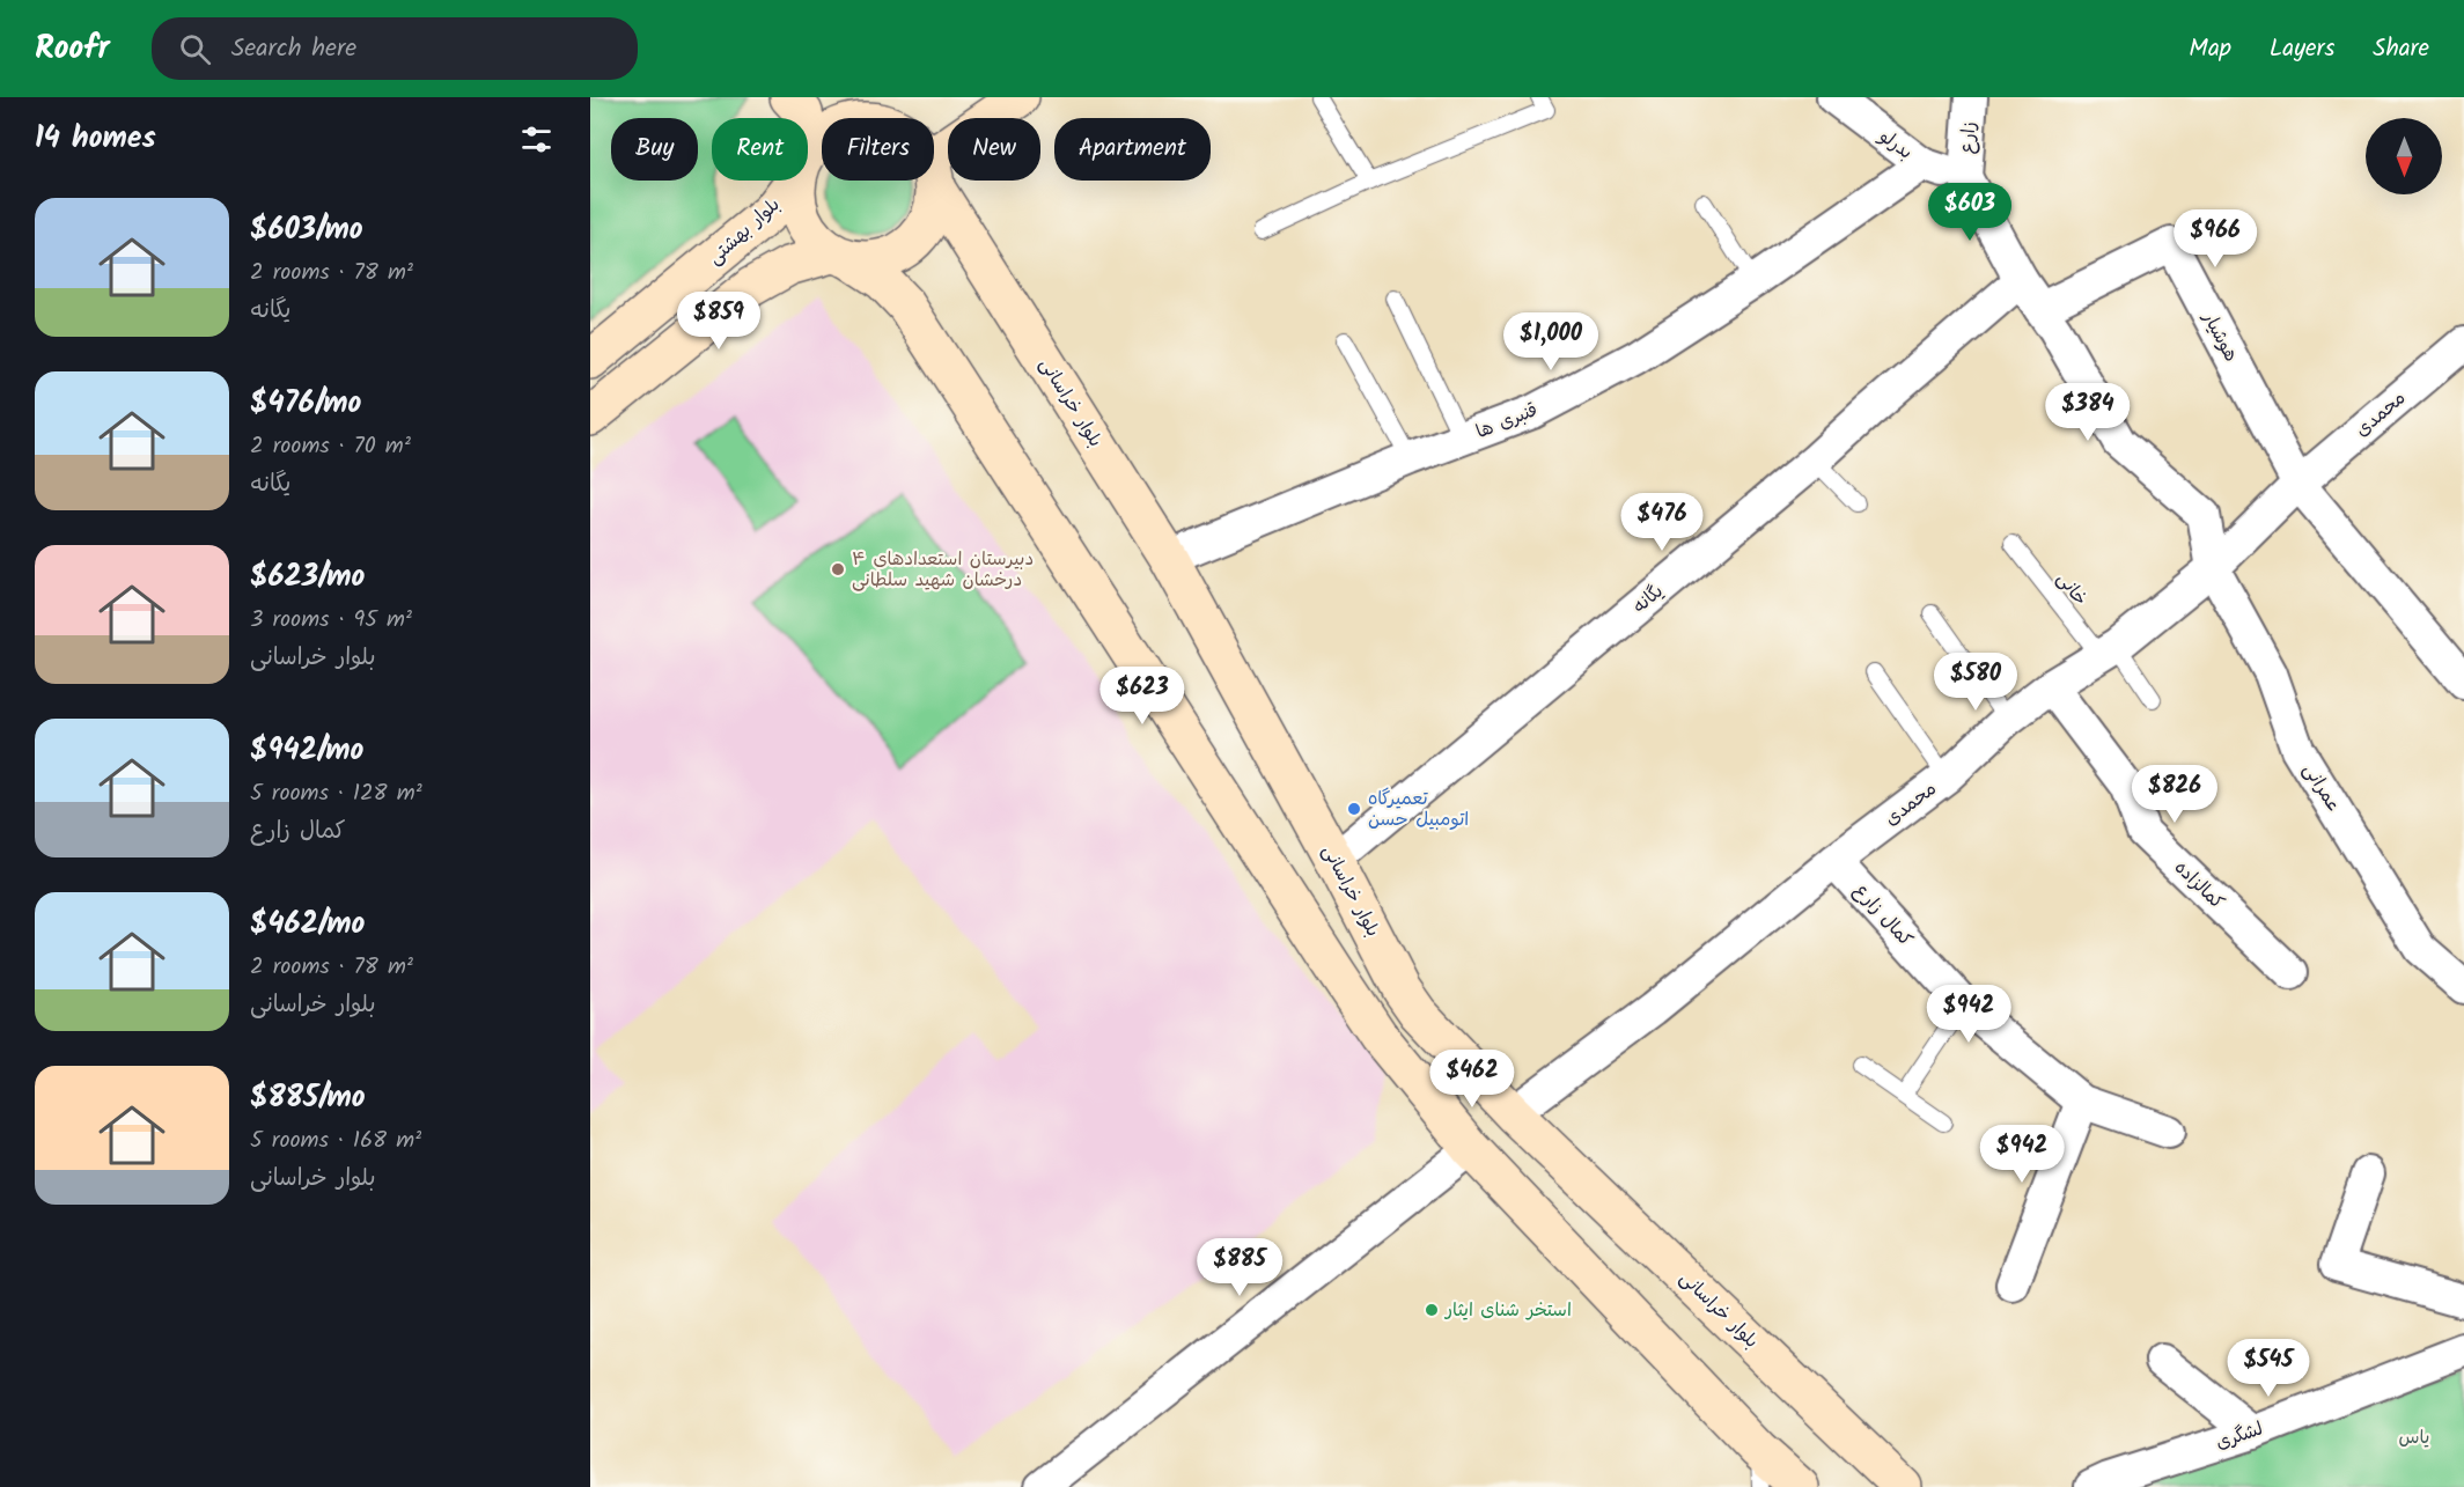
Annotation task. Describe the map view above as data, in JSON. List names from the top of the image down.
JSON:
{
  "streets": {
    "street": [
      "زارع",
      "بدرلو",
      "بلوار بهشتی",
      "هوشیار",
      "بلوار خراسانی",
      "محمدی",
      "قنبری ها",
      "یگانه",
      "عمرانی",
      "کمالزاده",
      "کمال زارع",
      "لشگری"
    ],
    "lane": ["خانی"]
  },
  "crossings": [
    ["زارع", "بدرلو"],
    ["بدرلو", "قنبری ها"],
    ["هوشیار", "محمدی"],
    ["بلوار خراسانی", "محمدی"],
    ["بلوار خراسانی", "قنبری ها"],
    ["بلوار خراسانی", "یگانه"],
    ["محمدی", "خانی"],
    ["محمدی", "عمرانی"],
    ["محمدی", "کمالزاده"],
    ["محمدی", "کمال زارع"]
  ],
  "parks": ["یاس"],
  "places": ["۴ دبیرستان استعدادهای درخشان شهید سلطانی", "تعمیرگاه اتومبیل حسن", "استخر شنای ایثار"],
  "north": "bottom",
  "page": {
    "header": "Roofr",
    "search": "Search here",
    "nav": ["Map", "Layers", "Share"],
    "heading": "14 homes",
    "chip": [
      "Buy",
      "Rent",
      "Filters",
      "New",
      "Apartment"
    ],
    "list": [
      {
        "name": "$603/mo",
        "note": "2 rooms · 78 m² · یگانه"
      },
      {
        "name": "$476/mo",
        "note": "2 rooms · 70 m² · یگانه"
      },
      {
        "name": "$623/mo",
        "note": "3 rooms · 95 m² · بلوار خراسانی"
      },
      {
        "name": "$942/mo",
        "note": "5 rooms · 128 m² · کمال زارع"
      },
      {
        "name": "$462/mo",
        "note": "2 rooms · 78 m² · بلوار خراسانی"
      },
      {
        "name": "$885/mo",
        "note": "5 rooms · 168 m² · بلوار خراسانی"
      }
    ],
    "price": [
      "$603",
      "$966",
      "$859",
      "$1,000",
      "$384",
      "$476",
      "$580",
      "$623",
      "$826",
      "$942",
      "$462",
      "$942",
      "$885",
      "$545"
    ]
  }
}
